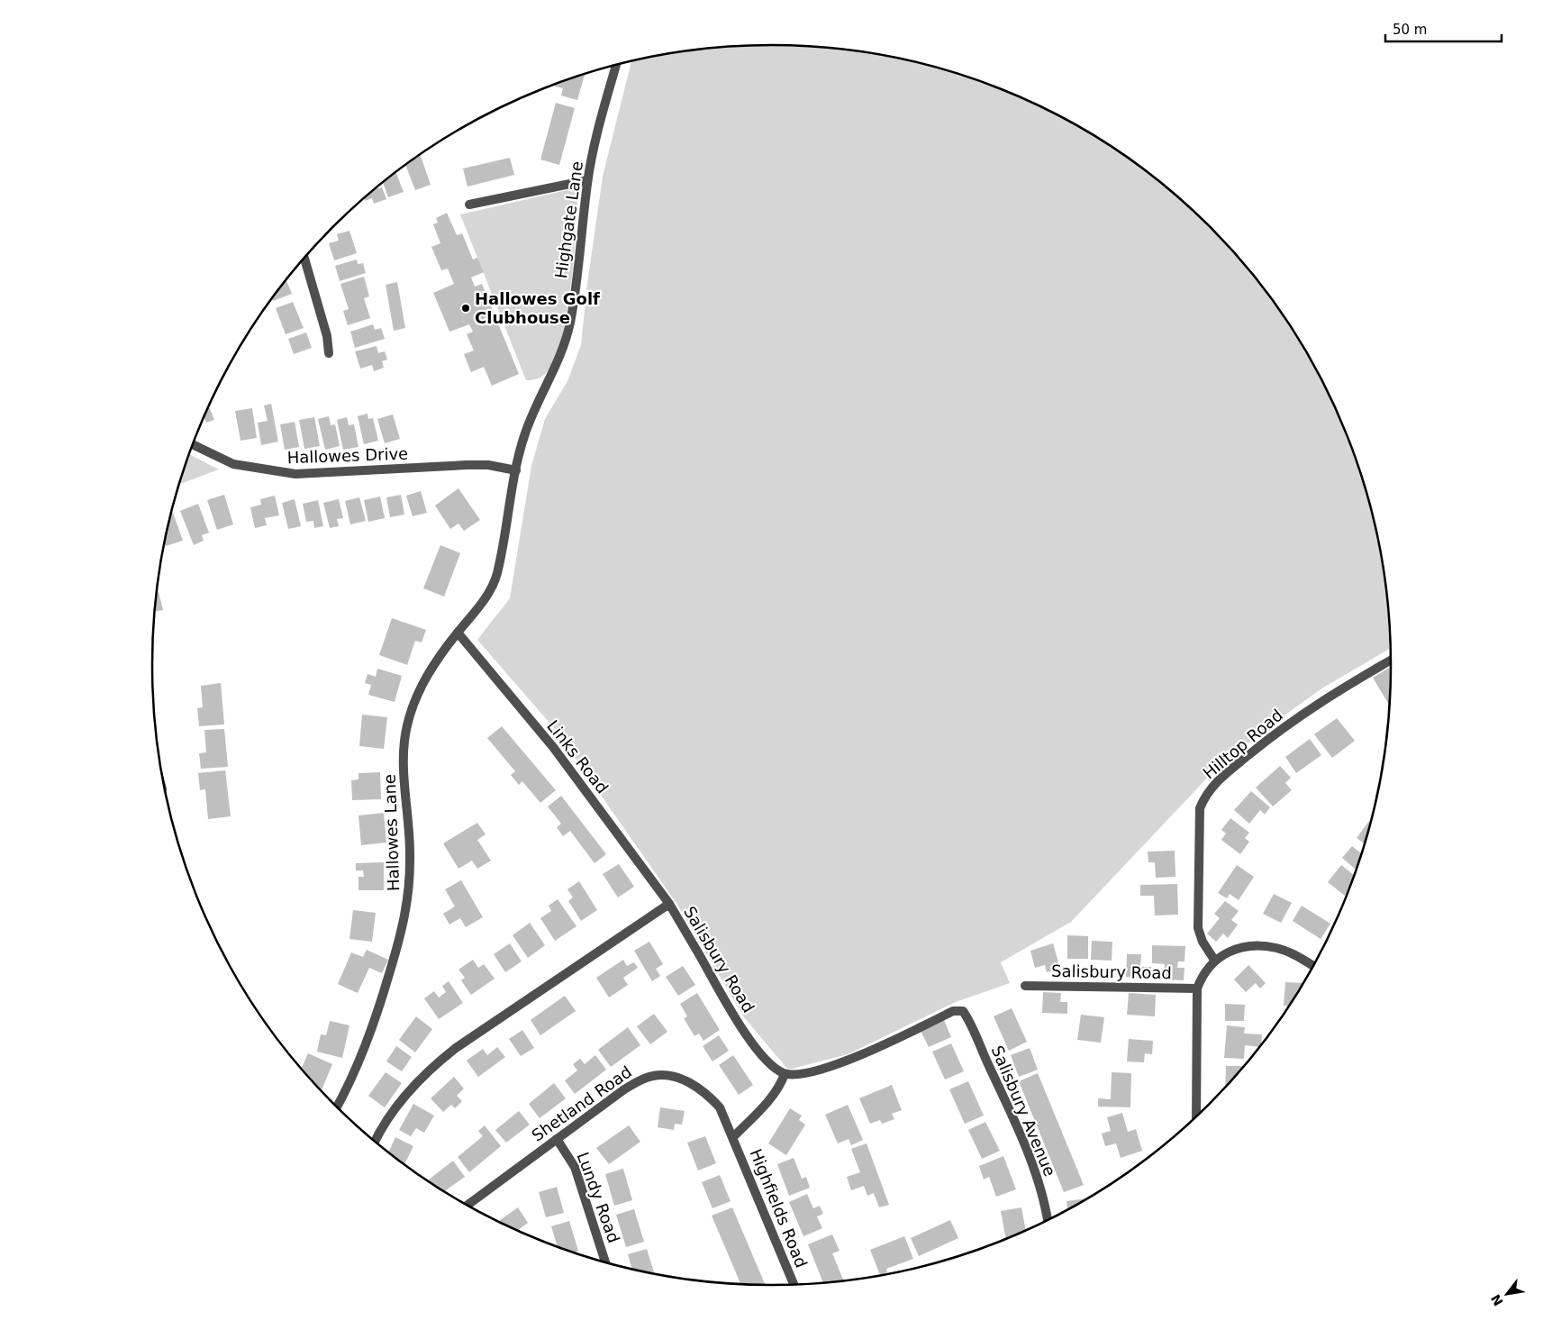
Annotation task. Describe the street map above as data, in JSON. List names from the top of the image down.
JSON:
{
  "streets": {
    "street": [
      "Highgate Lane",
      "Hallowes Drive",
      "Hilltop Road",
      "Links Road",
      "Hallowes Lane",
      "Salisbury Road",
      "Shetland Road",
      "Salisbury Avenue",
      "Lundy Road",
      "Highfields Road"
    ]
  },
  "crossings": [
    ["Highgate Lane", "Hallowes Drive"],
    ["Highgate Lane", "Links Road"],
    ["Highgate Lane", "Hallowes Lane"],
    ["Links Road", "Hallowes Lane"],
    ["Links Road", "Salisbury Road"],
    ["Salisbury Road", "Salisbury Avenue"],
    ["Shetland Road", "Lundy Road"],
    ["Shetland Road", "Highfields Road"]
  ],
  "places": ["Hallowes Golf Clubhouse"],
  "scale_bar": "50 m",
  "north": "bottom left"
}
